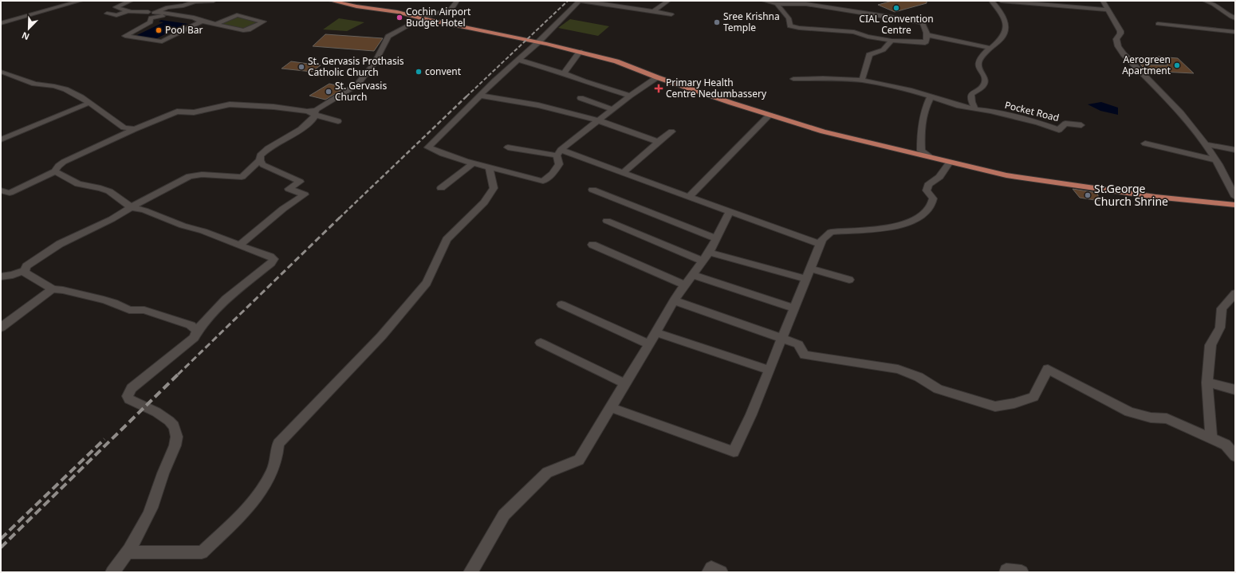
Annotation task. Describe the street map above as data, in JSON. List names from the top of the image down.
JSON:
{
  "streets": {
    "street": ["Pocket Road"]
  },
  "places": {
    "other": [
      "CIAL Convention Centre",
      "Cochin Airport Budget Hotel",
      "Sree Krishna Temple",
      "Pool Bar",
      "Aerogreen Apartment",
      "St. Gervasis Prothasis Catholic Church",
      "convent",
      "St. Gervasis Church",
      "St.George Church Shrine"
    ],
    "health": ["Primary Health Centre Nedumbassery"]
  },
  "north": "bottom left"
}
